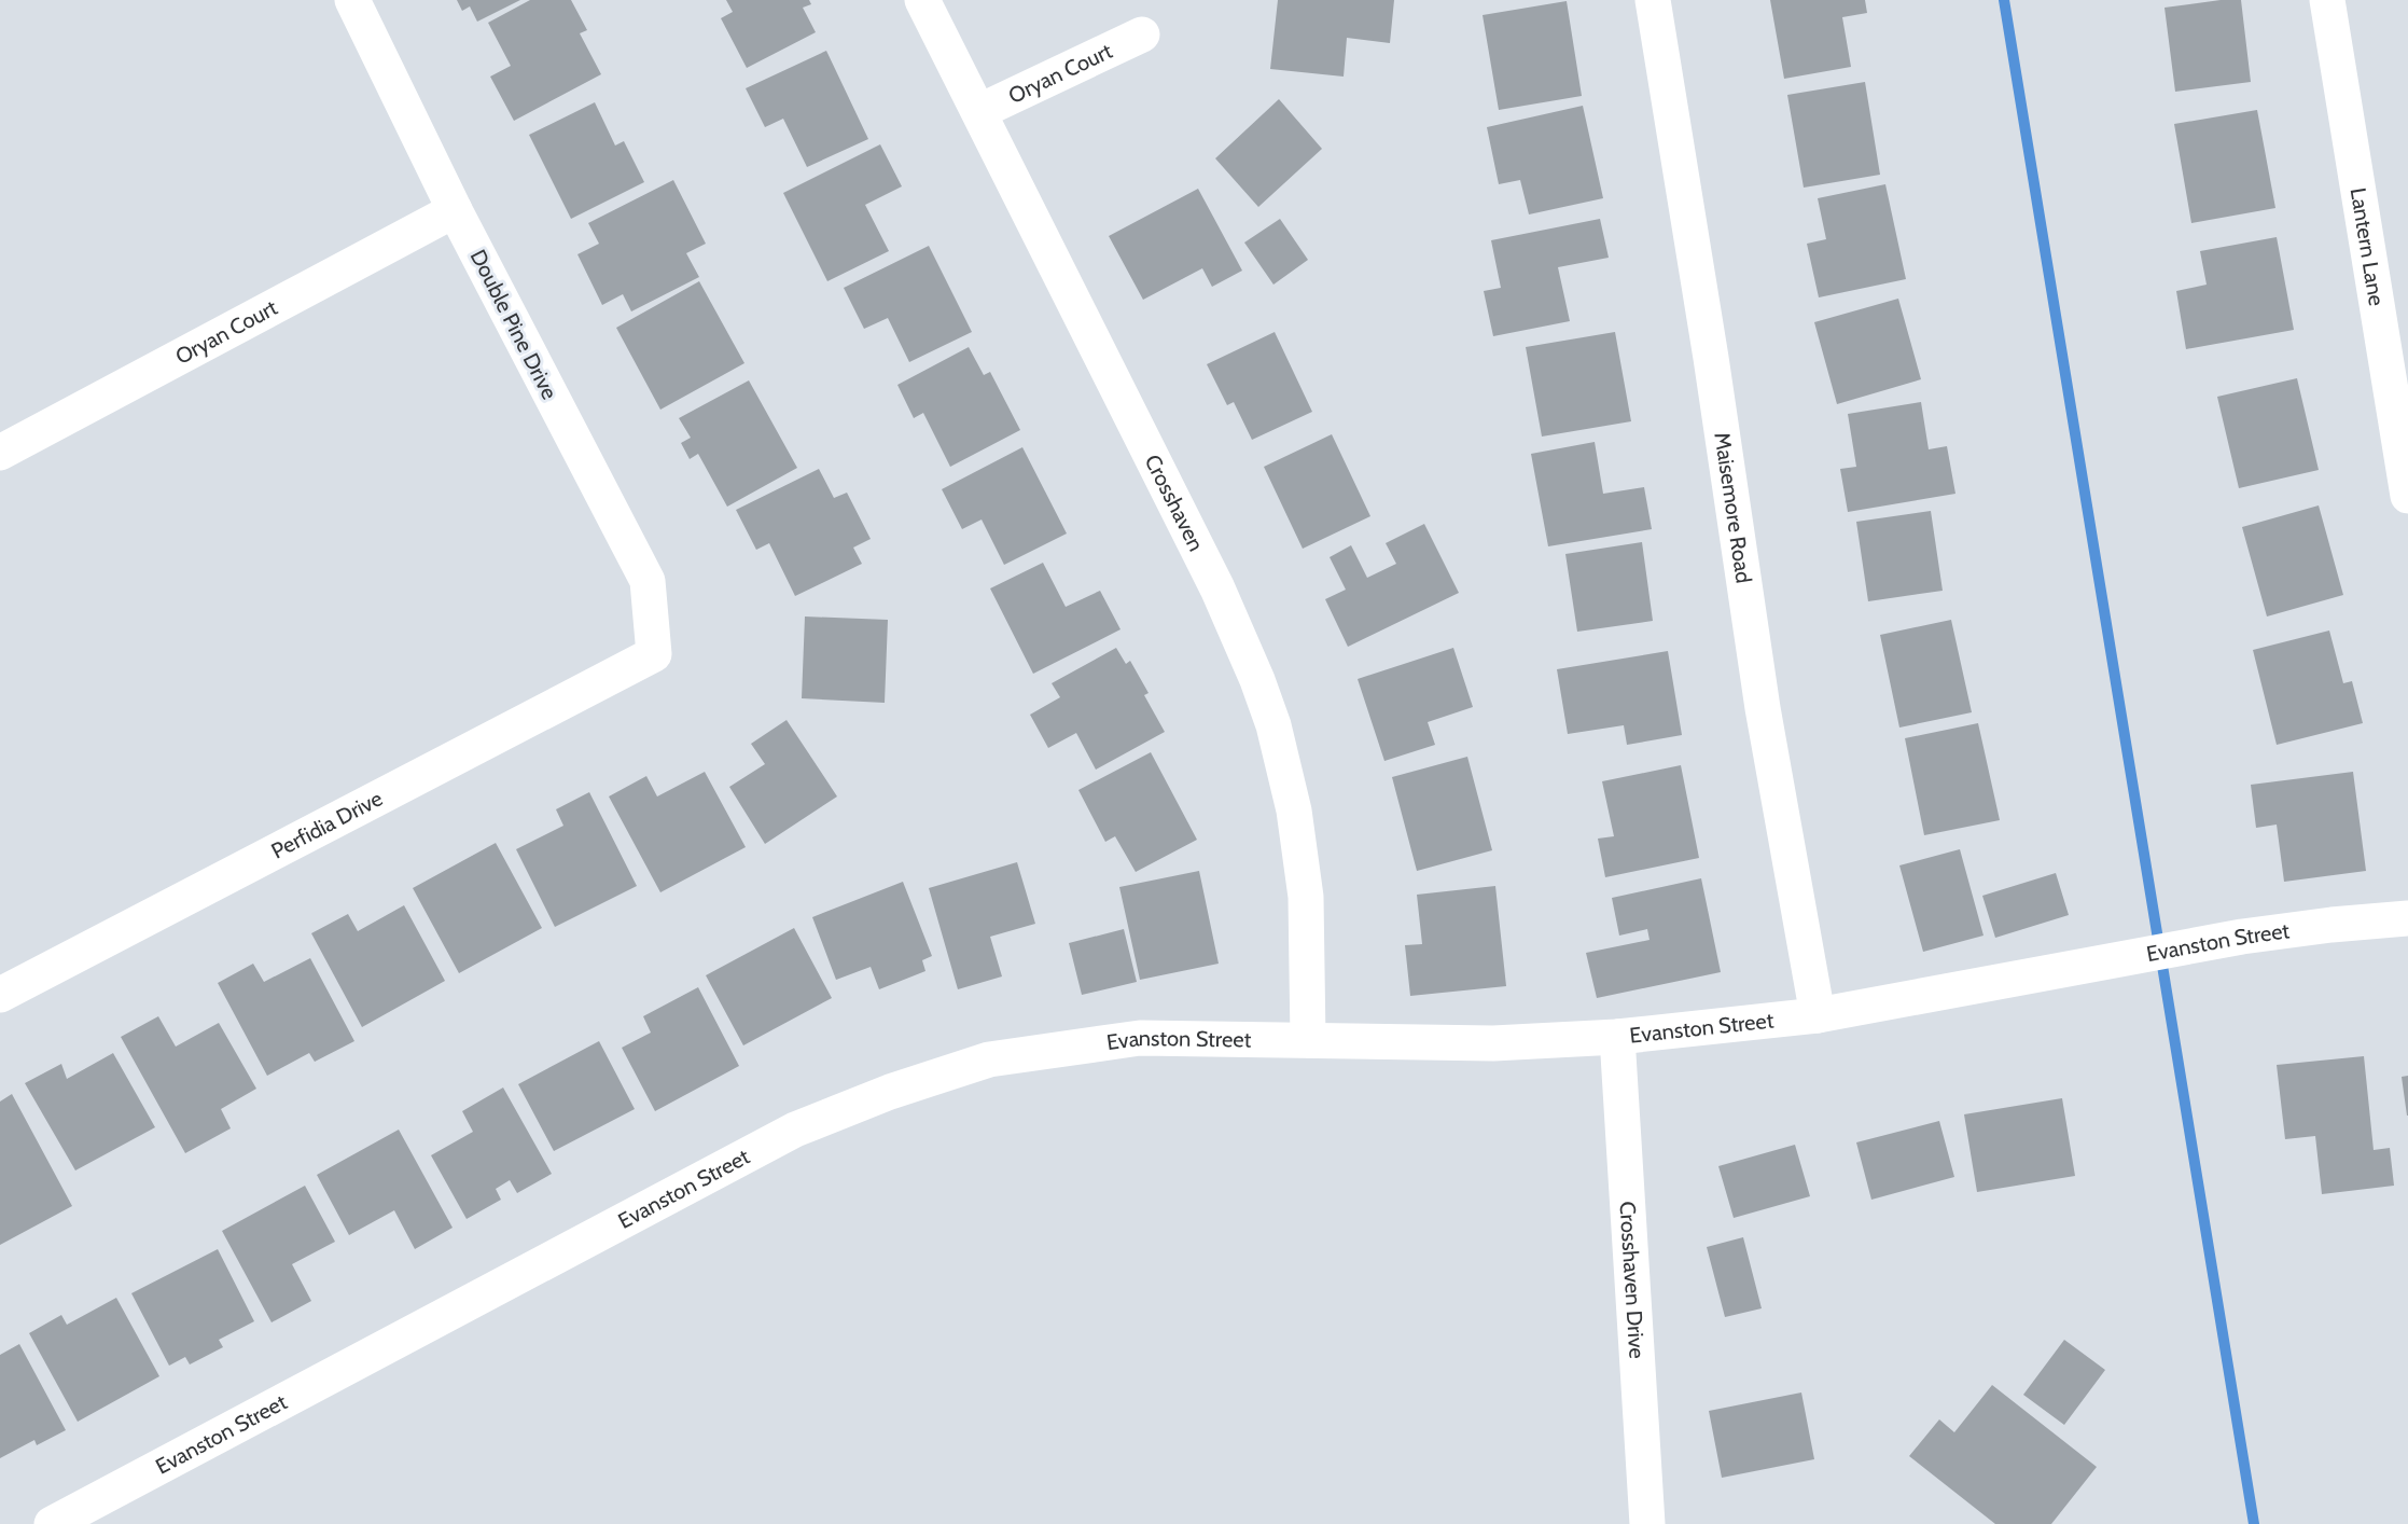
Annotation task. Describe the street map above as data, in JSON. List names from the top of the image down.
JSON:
{
  "streets": {
    "street": [
      "Oryan Court",
      "Lantern Lane",
      "Double Pine Drive",
      "Crosshaven",
      "Maisemore Road",
      "Perfidia Drive",
      "Evanston Street",
      "Crosshaven Drive"
    ]
  },
  "crossings": [
    ["Oryan Court", "Double Pine Drive"],
    ["Oryan Court", "Crosshaven"],
    ["Double Pine Drive", "Perfidia Drive"],
    ["Crosshaven", "Evanston Street"],
    ["Maisemore Road", "Evanston Street"],
    ["Evanston Street", "Crosshaven Drive"]
  ]
}
